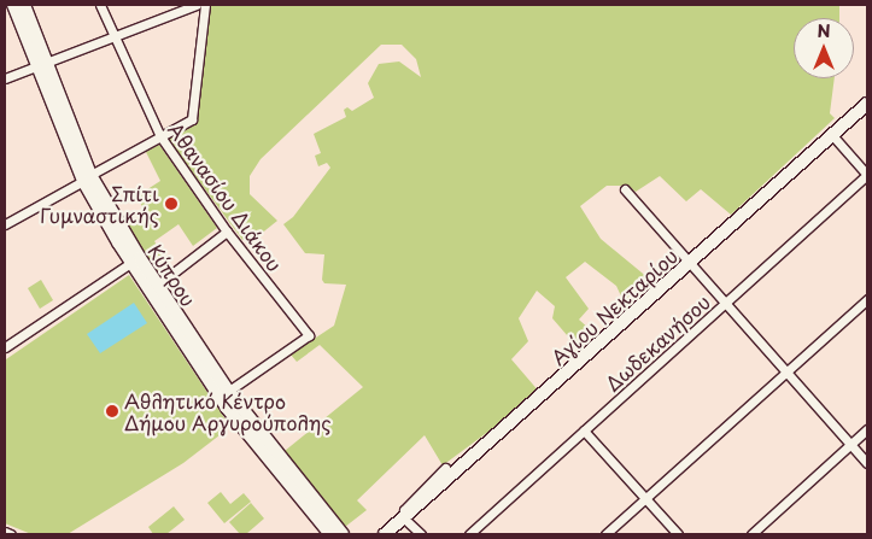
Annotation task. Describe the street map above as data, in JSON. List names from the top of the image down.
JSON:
{
  "streets": {
    "main road": ["Κύπρου", "Αγίου Νεκταρίου"],
    "street": ["Αθανασίου Διάκου", "Δωδεκανήσου"]
  },
  "crossings": [
    ["Αθανασίου Διάκου", "Κύπρου"]
  ],
  "places": ["Σπίτι Γυμναστικής", "Αθλητικό Κέντρο Δήμου Αργυρούπολης"],
  "north": "top"
}
